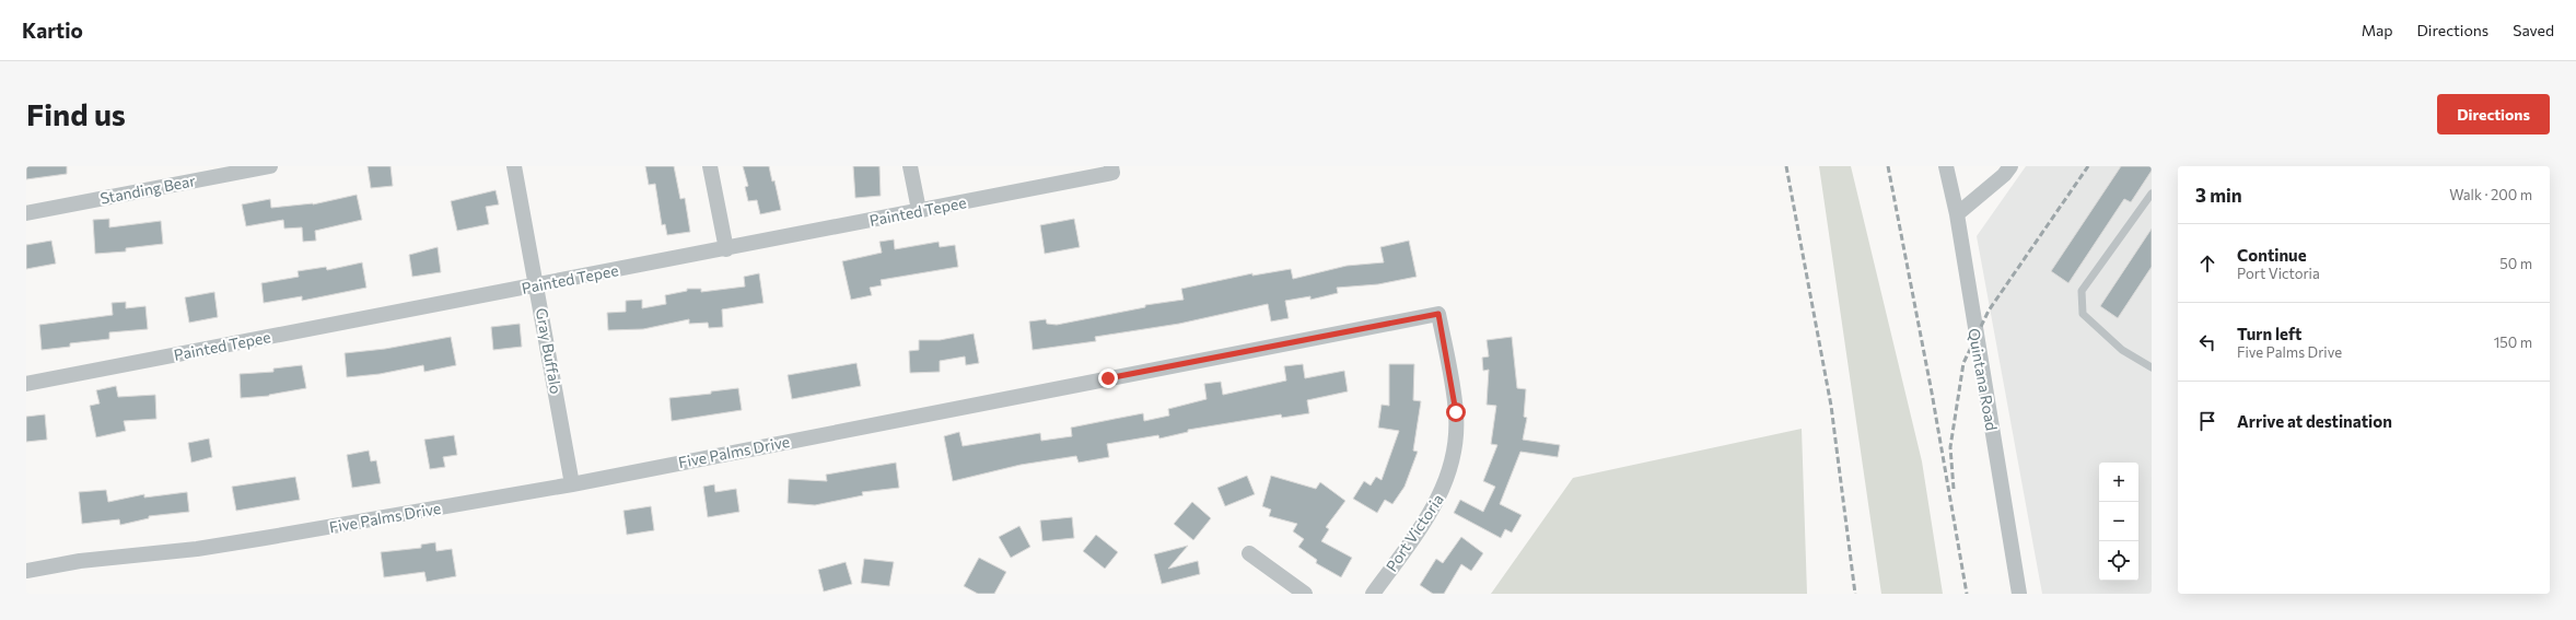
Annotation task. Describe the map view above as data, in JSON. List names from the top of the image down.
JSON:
{
  "streets": {
    "street": [
      "Standing Bear",
      "Painted Tepee",
      "Gray Buffalo",
      "Quintana Road",
      "Five Palms Drive",
      "Port Victoria"
    ]
  },
  "crossings": [
    ["Painted Tepee", "Gray Buffalo"],
    ["Gray Buffalo", "Five Palms Drive"],
    ["Five Palms Drive", "Port Victoria"]
  ],
  "page": {
    "header": "Kartio",
    "nav": ["Map", "Directions", "Saved"],
    "buttons": "Directions",
    "title": "Find us",
    "heading": ["3 min", "Walk · 200 m"],
    "list": [
      ["Continue", "Port Victoria", "50 m"],
      ["Turn left", "Five Palms Drive", "150 m"],
      "Arrive at destination"
    ],
    "map_buttons": ["+", "−"]
  }
}
